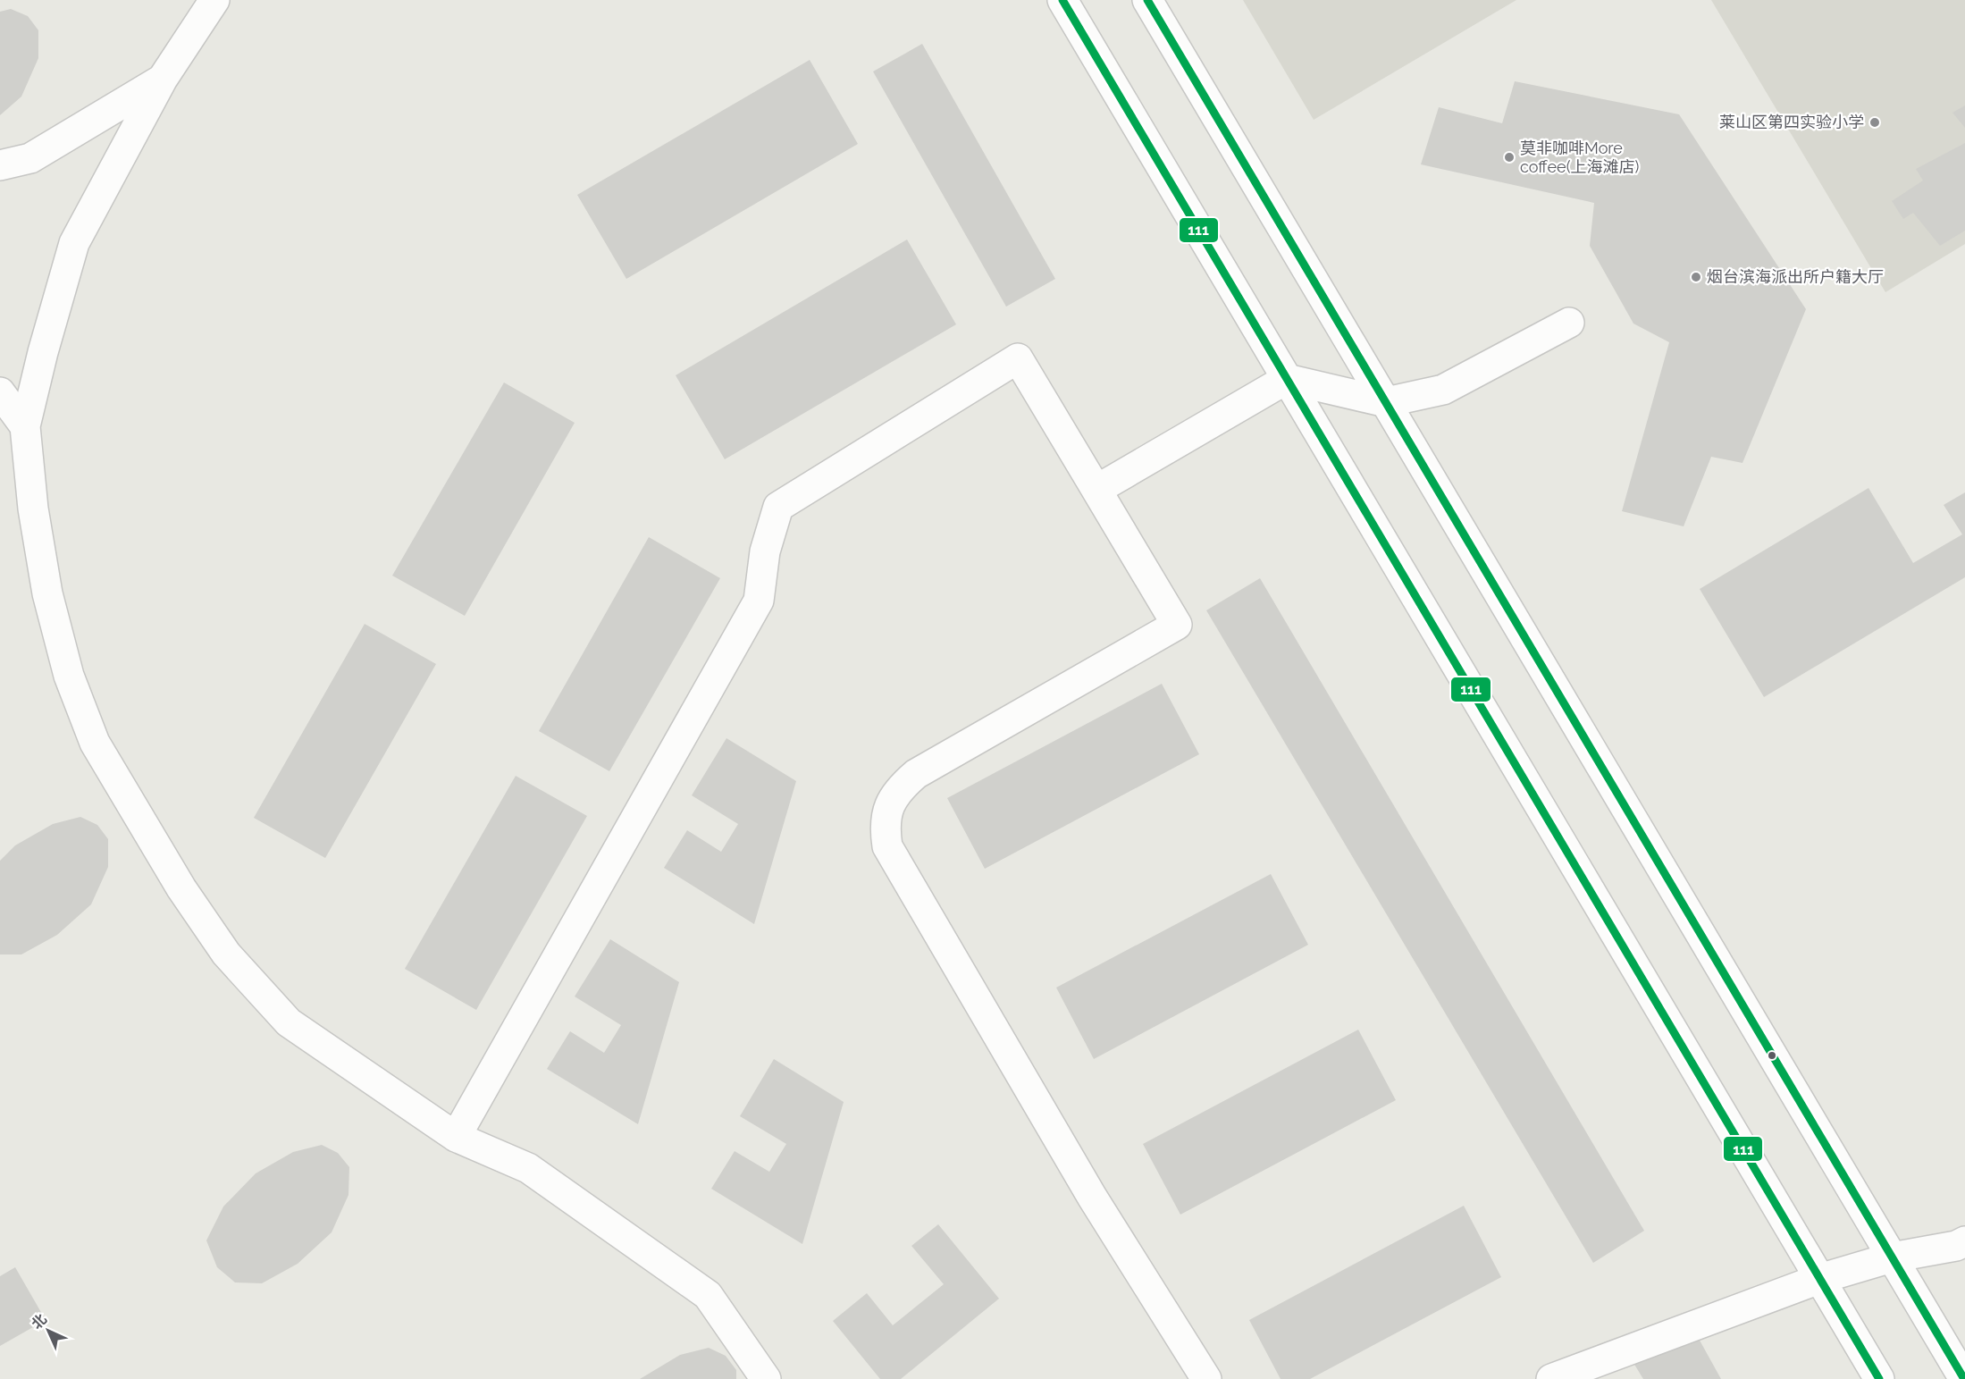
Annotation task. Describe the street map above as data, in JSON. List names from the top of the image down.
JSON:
{
  "places": ["莱山区第四实验小学", "莫非咖啡More coffee(上海滩店)", "烟台滨海派出所户籍大厅"],
  "lines": ["transit line 111"],
  "north": "top left"
}
